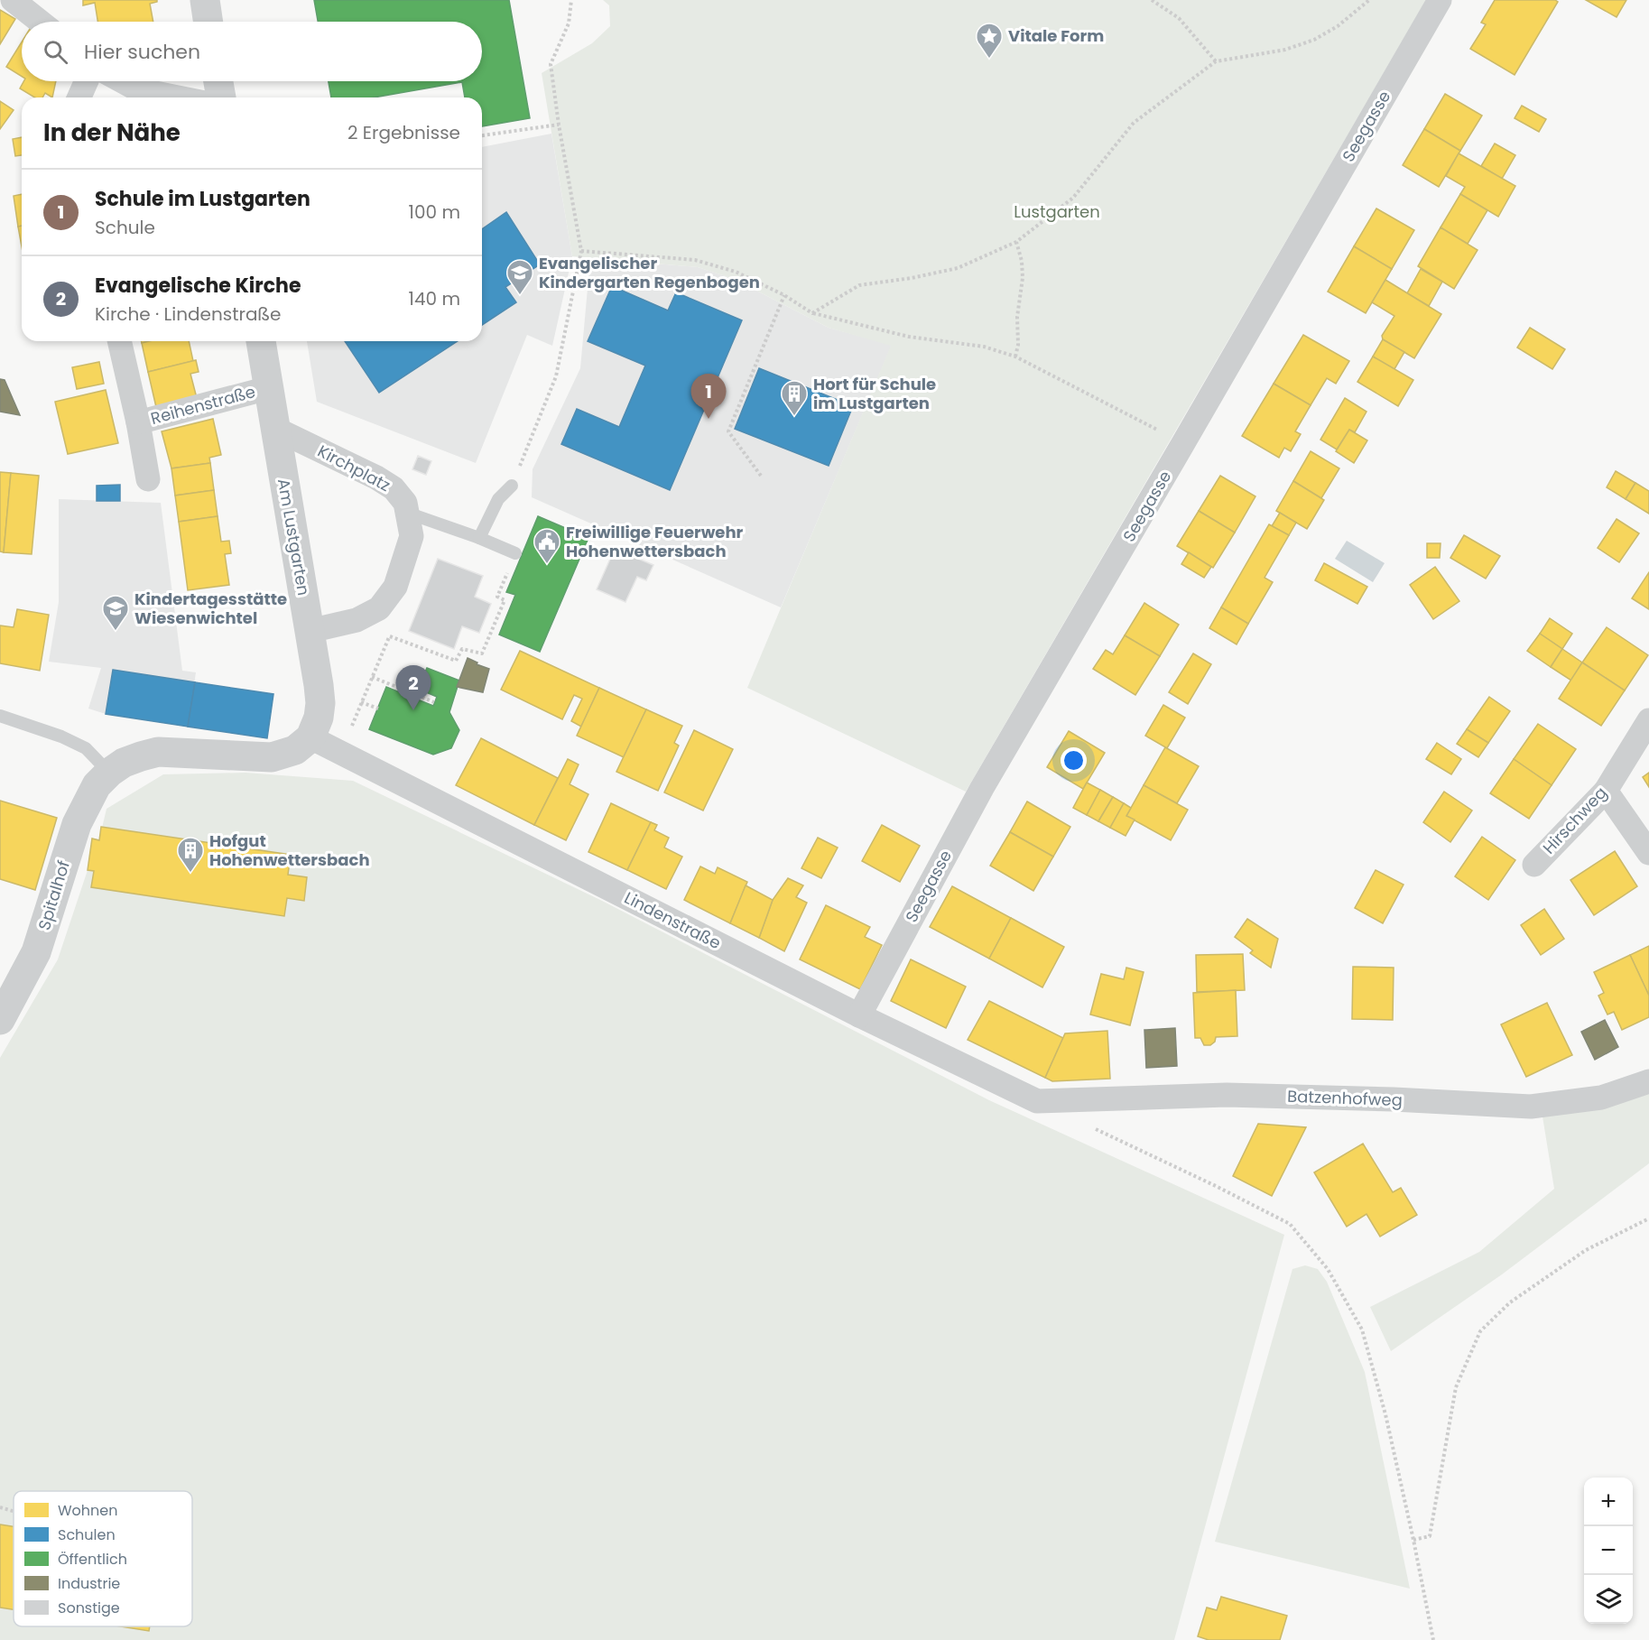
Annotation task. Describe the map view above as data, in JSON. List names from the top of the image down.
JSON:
{
  "streets": {
    "street": [
      "Seegasse",
      "Reihenstraße",
      "Kirchplatz",
      "Am Lustgarten",
      "Hirschweg",
      "Spitalhof",
      "Lindenstraße",
      "Batzenhofweg"
    ]
  },
  "crossings": [
    ["Seegasse", "Lindenstraße"],
    ["Reihenstraße", "Am Lustgarten"],
    ["Kirchplatz", "Am Lustgarten"],
    ["Am Lustgarten", "Spitalhof"],
    ["Am Lustgarten", "Lindenstraße"],
    ["Spitalhof", "Lindenstraße"],
    ["Lindenstraße", "Batzenhofweg"]
  ],
  "parks": ["Lustgarten"],
  "places": {
    "place": ["Vitale Form"],
    "school or university": ["Evangelischer Kindergarten Regenbogen", "Kindertagesstätte Wiesenwichtel"],
    "building": ["Hort für Schule im Lustgarten", "Hofgut Hohenwettersbach"],
    "public building": ["Freiwillige Feuerwehr Hohenwettersbach"]
  },
  "legend": [
    "Wohnen",
    "Schulen",
    "Öffentlich",
    "Industrie",
    "Sonstige"
  ],
  "page": {
    "search": "Hier suchen",
    "heading": ["In der Nähe", "2 Ergebnisse"],
    "list": [
      {
        "mark": "1",
        "name": "Schule im Lustgarten",
        "note": "Schule",
        "value": "100 m"
      },
      {
        "mark": "2",
        "name": "Evangelische Kirche",
        "note": "Kirche · Lindenstraße",
        "value": "140 m"
      }
    ],
    "pins": ["1", "2"],
    "map_buttons": ["+", "−"]
  }
}
